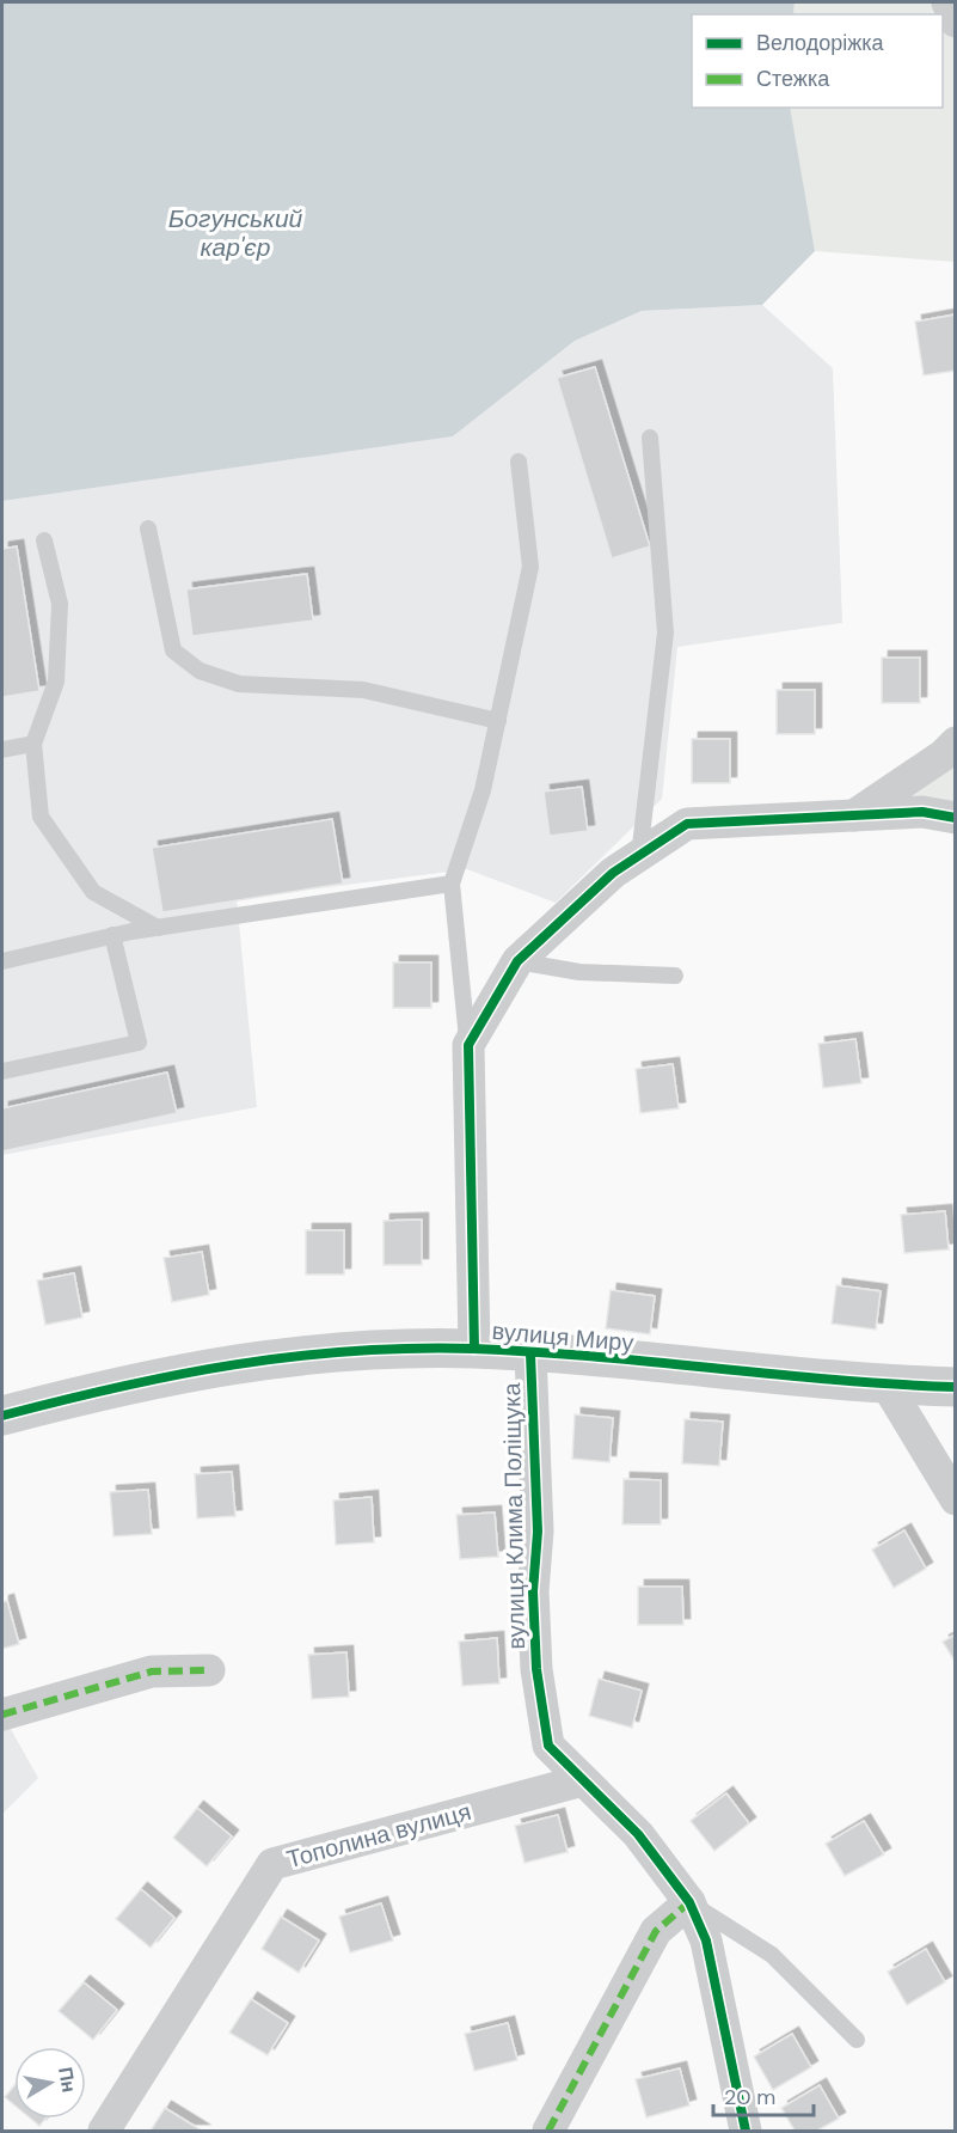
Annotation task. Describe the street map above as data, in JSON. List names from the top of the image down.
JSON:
{
  "streets": {
    "street": ["вулиця Миру", "вулиця Клима Поліщука", "Тополина вулиця"]
  },
  "crossings": [
    ["вулиця Миру", "вулиця Клима Поліщука"],
    ["вулиця Клима Поліщука", "Тополина вулиця"]
  ],
  "water": ["Богунський кар'єр"],
  "legend": ["Велодоріжка", "Стежка"],
  "scale_bar": "20 m",
  "north": "right"
}
